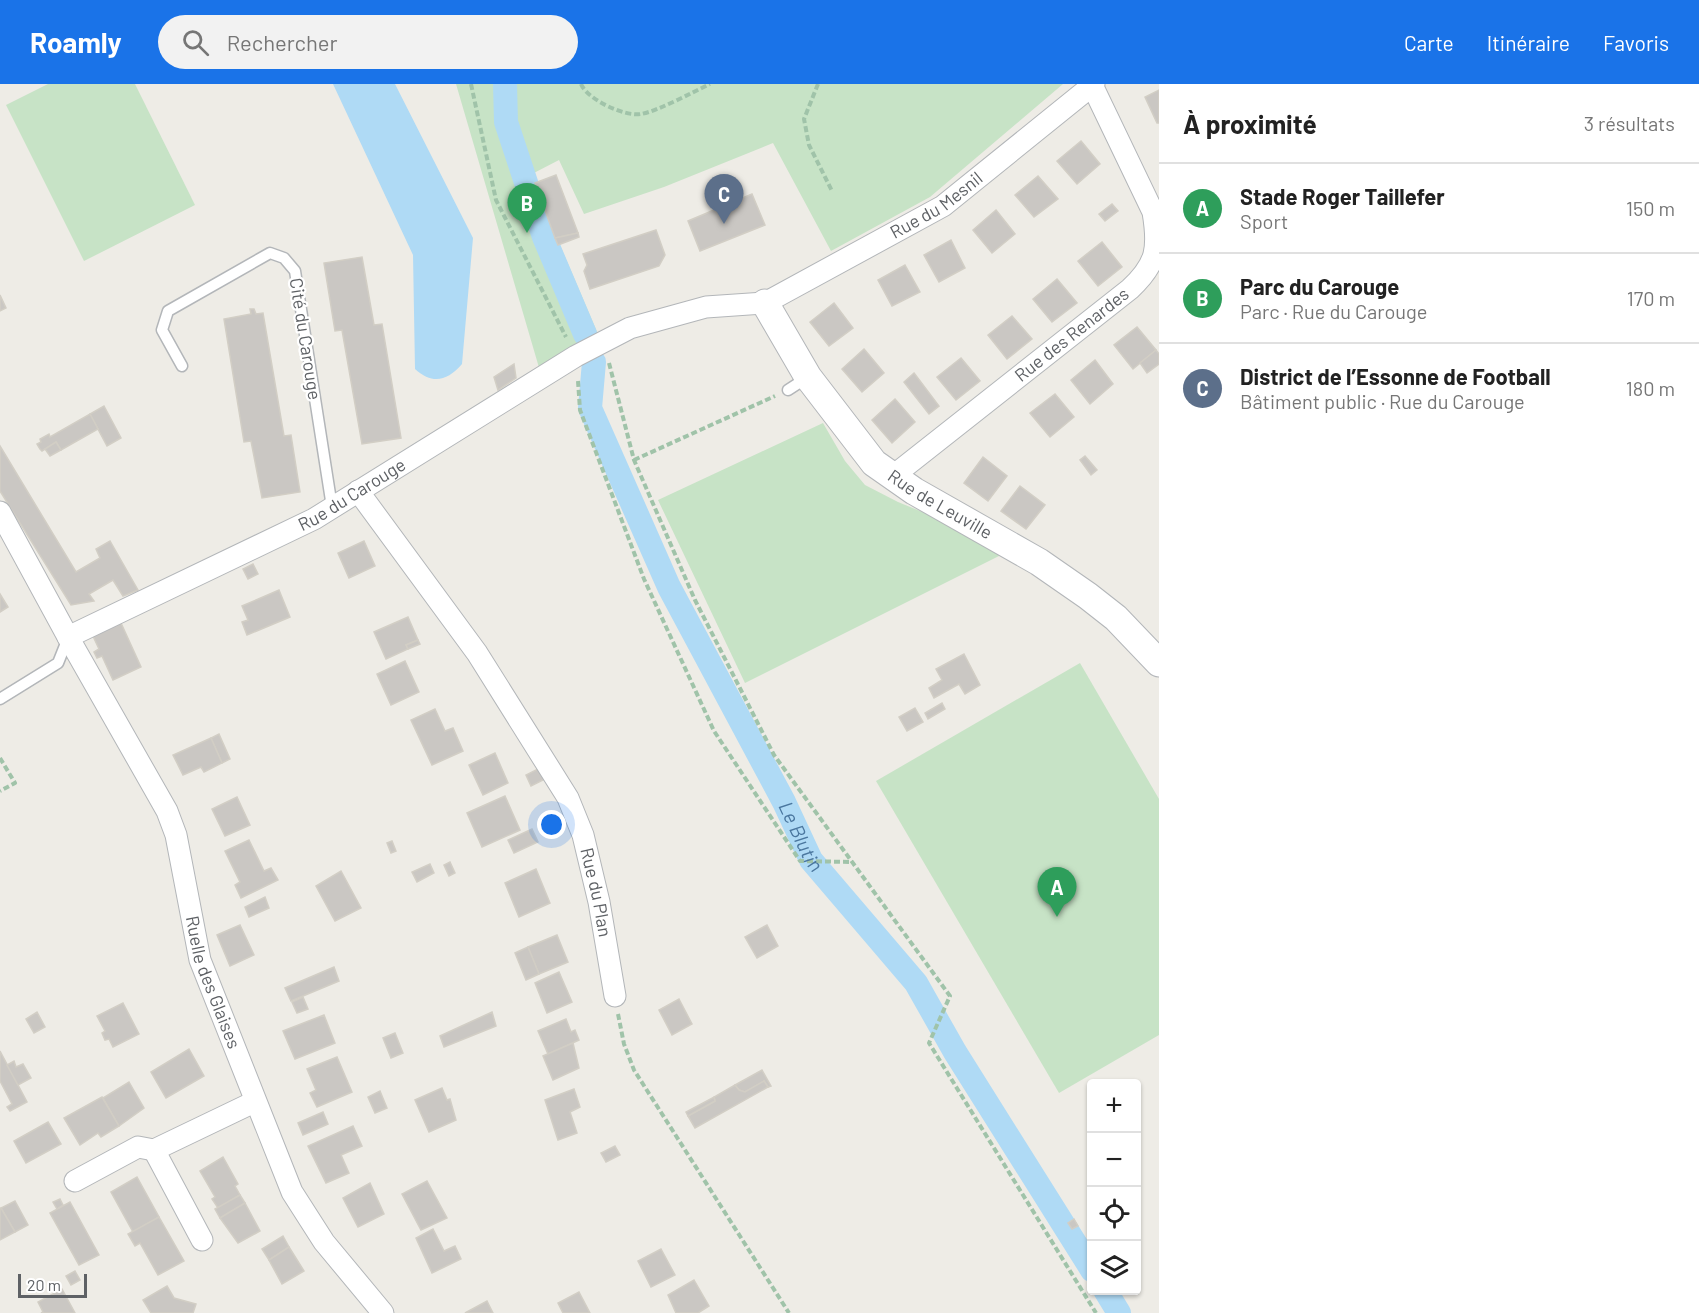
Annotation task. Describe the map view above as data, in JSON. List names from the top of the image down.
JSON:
{
  "streets": {
    "street": [
      "Rue du Mesnil",
      "Rue des Renardes",
      "Rue du Carouge",
      "Rue de Leuville",
      "Rue du Plan",
      "Ruelle des Glaises"
    ],
    "lane": ["Cité du Carouge"]
  },
  "crossings": [
    ["Rue du Mesnil", "Rue des Renardes"],
    ["Rue du Mesnil", "Rue du Carouge"],
    ["Rue du Mesnil", "Rue de Leuville"],
    ["Rue des Renardes", "Rue de Leuville"],
    ["Cité du Carouge", "Rue du Carouge"],
    ["Rue du Carouge", "Rue de Leuville"],
    ["Rue du Carouge", "Rue du Plan"],
    ["Rue du Carouge", "Ruelle des Glaises"]
  ],
  "water": ["Le Blutin"],
  "scale_bar": "20 m",
  "page": {
    "header": "Roamly",
    "search": "Rechercher",
    "nav": ["Carte", "Itinéraire", "Favoris"],
    "heading": ["À proximité", "3 résultats"],
    "list": [
      {
        "mark": "A",
        "name": "Stade Roger Taillefer",
        "note": "Sport",
        "value": "150 m"
      },
      {
        "mark": "B",
        "name": "Parc du Carouge",
        "note": "Parc · Rue du Carouge",
        "value": "170 m"
      },
      {
        "mark": "C",
        "name": "District de l’Essonne de Football",
        "note": "Bâtiment public · Rue du Carouge",
        "value": "180 m"
      }
    ],
    "pins": ["C", "B", "A"],
    "map_buttons": ["+", "−"],
    "scale": "20 m"
  }
}
